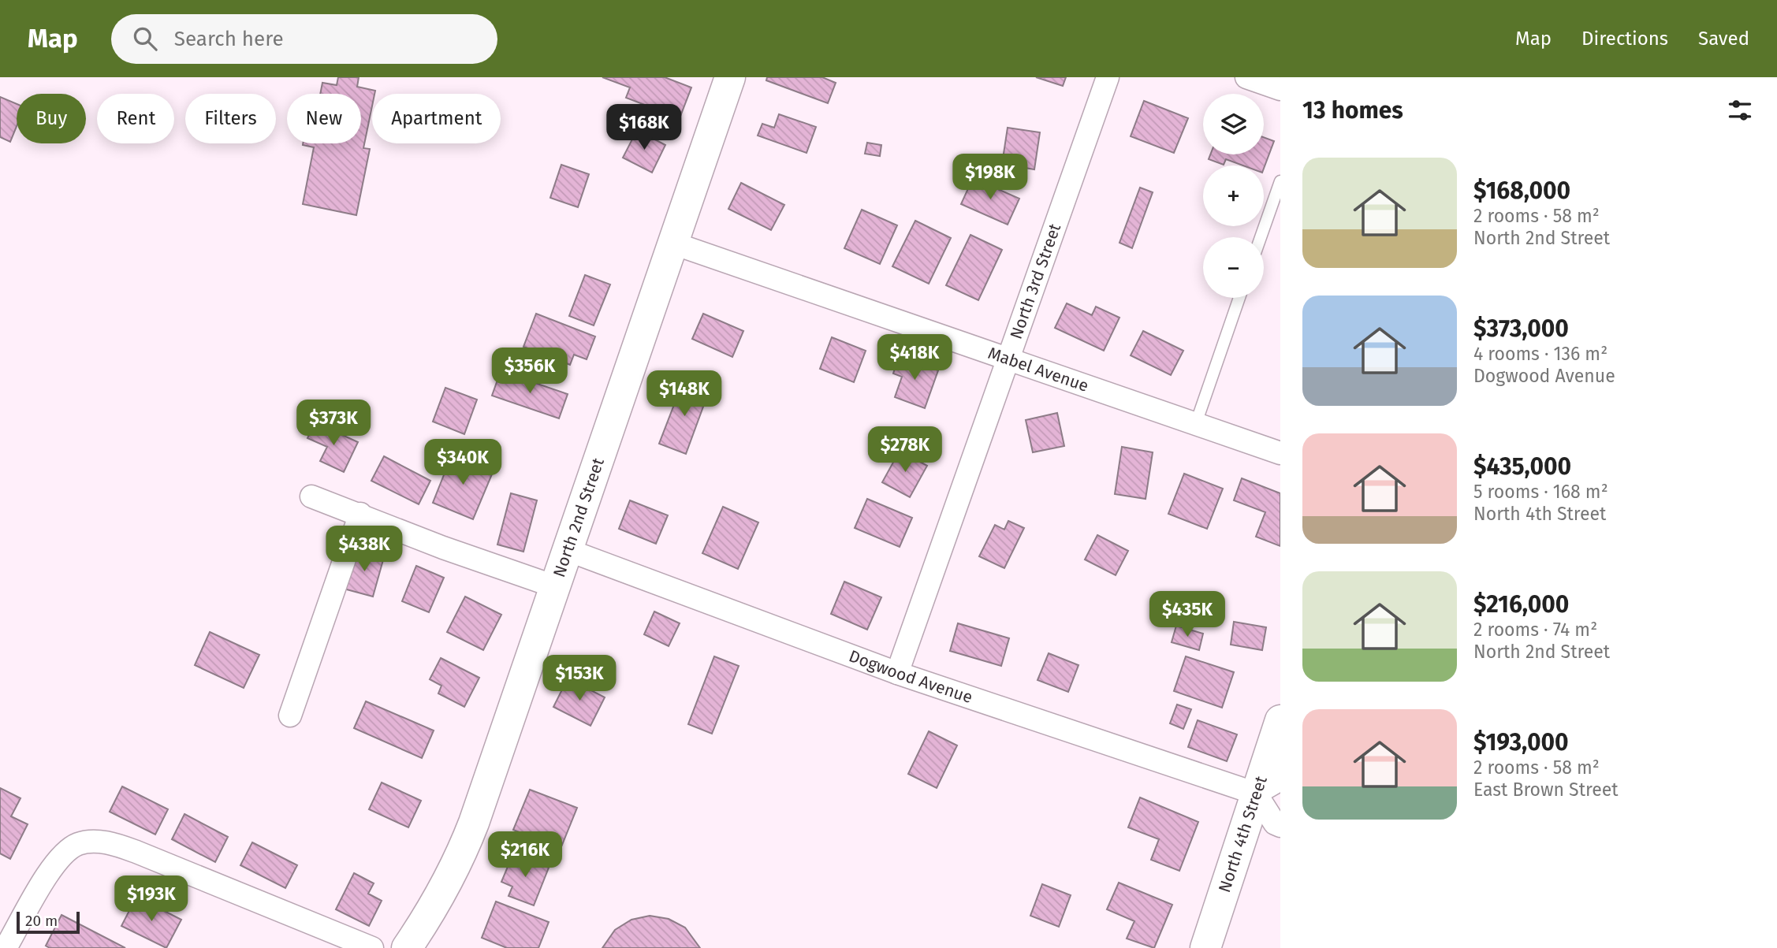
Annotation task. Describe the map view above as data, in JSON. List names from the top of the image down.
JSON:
{
  "streets": {
    "street": [
      "North 3rd Street",
      "Mabel Avenue",
      "North 2nd Street",
      "Dogwood Avenue",
      "North 4th Street"
    ]
  },
  "crossings": [
    ["North 3rd Street", "Mabel Avenue"],
    ["North 3rd Street", "Dogwood Avenue"],
    ["Mabel Avenue", "North 2nd Street"],
    ["North 2nd Street", "Dogwood Avenue"],
    ["Dogwood Avenue", "North 4th Street"]
  ],
  "scale_bar": "20 m",
  "page": {
    "header": "Map",
    "search": "Search here",
    "nav": ["Map", "Directions", "Saved"],
    "heading": "13 homes",
    "map_buttons": ["+", "−"],
    "chip": [
      "Buy",
      "Rent",
      "Filters",
      "New",
      "Apartment"
    ],
    "price": [
      "$168K",
      "$198K",
      "$418K",
      "$356K",
      "$148K",
      "$373K",
      "$278K",
      "$340K",
      "$438K",
      "$435K",
      "$153K",
      "$216K",
      "$193K"
    ],
    "list": [
      {
        "name": "$168,000",
        "note": "2 rooms · 58 m² · North 2nd Street"
      },
      {
        "name": "$373,000",
        "note": "4 rooms · 136 m² · Dogwood Avenue"
      },
      {
        "name": "$435,000",
        "note": "5 rooms · 168 m² · North 4th Street"
      },
      {
        "name": "$216,000",
        "note": "2 rooms · 74 m² · North 2nd Street"
      },
      {
        "name": "$193,000",
        "note": "2 rooms · 58 m² · East Brown Street"
      }
    ],
    "scale": "20 m"
  }
}
